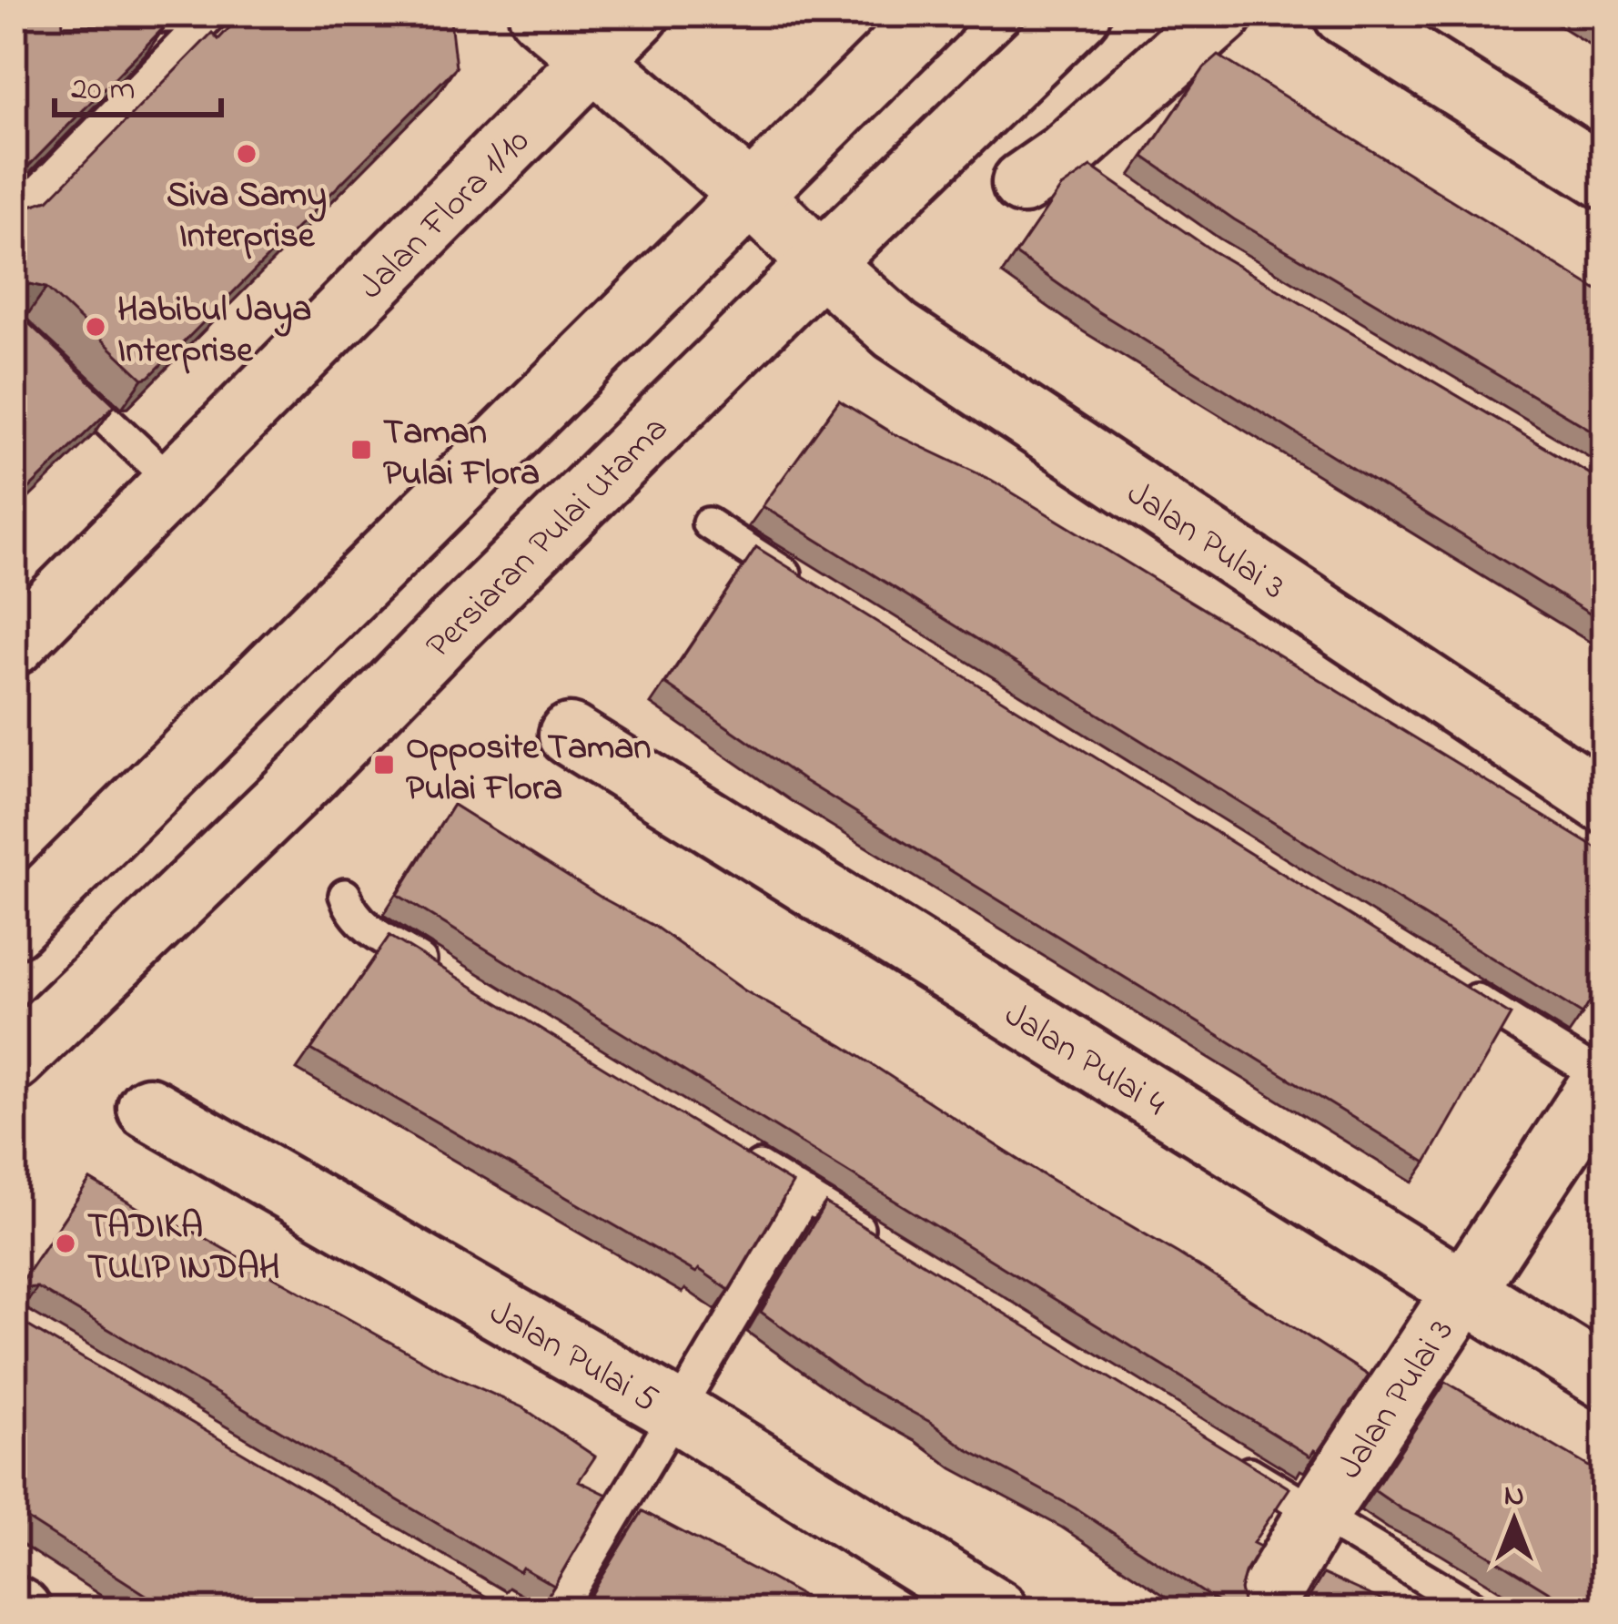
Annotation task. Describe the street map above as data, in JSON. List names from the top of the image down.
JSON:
{
  "streets": {
    "street": [
      "Jalan Flora 1/10",
      "Persiaran Pulai Utama",
      "Jalan Pulai 3",
      "Jalan Pulai 4",
      "Jalan Pulai 5"
    ]
  },
  "crossings": [
    ["Jalan Flora 1/10", "Jalan Pulai 3"],
    ["Persiaran Pulai Utama", "Jalan Pulai 3"],
    ["Jalan Pulai 3", "Jalan Pulai 4"]
  ],
  "places": {
    "other": ["Siva Samy Interprise", "Habibul Jaya Interprise", "TADIKA TULIP INDAH"],
    "transit": ["Taman Pulai Flora", "Opposite Taman Pulai Flora"]
  },
  "scale_bar": "20 m",
  "north": "top"
}
